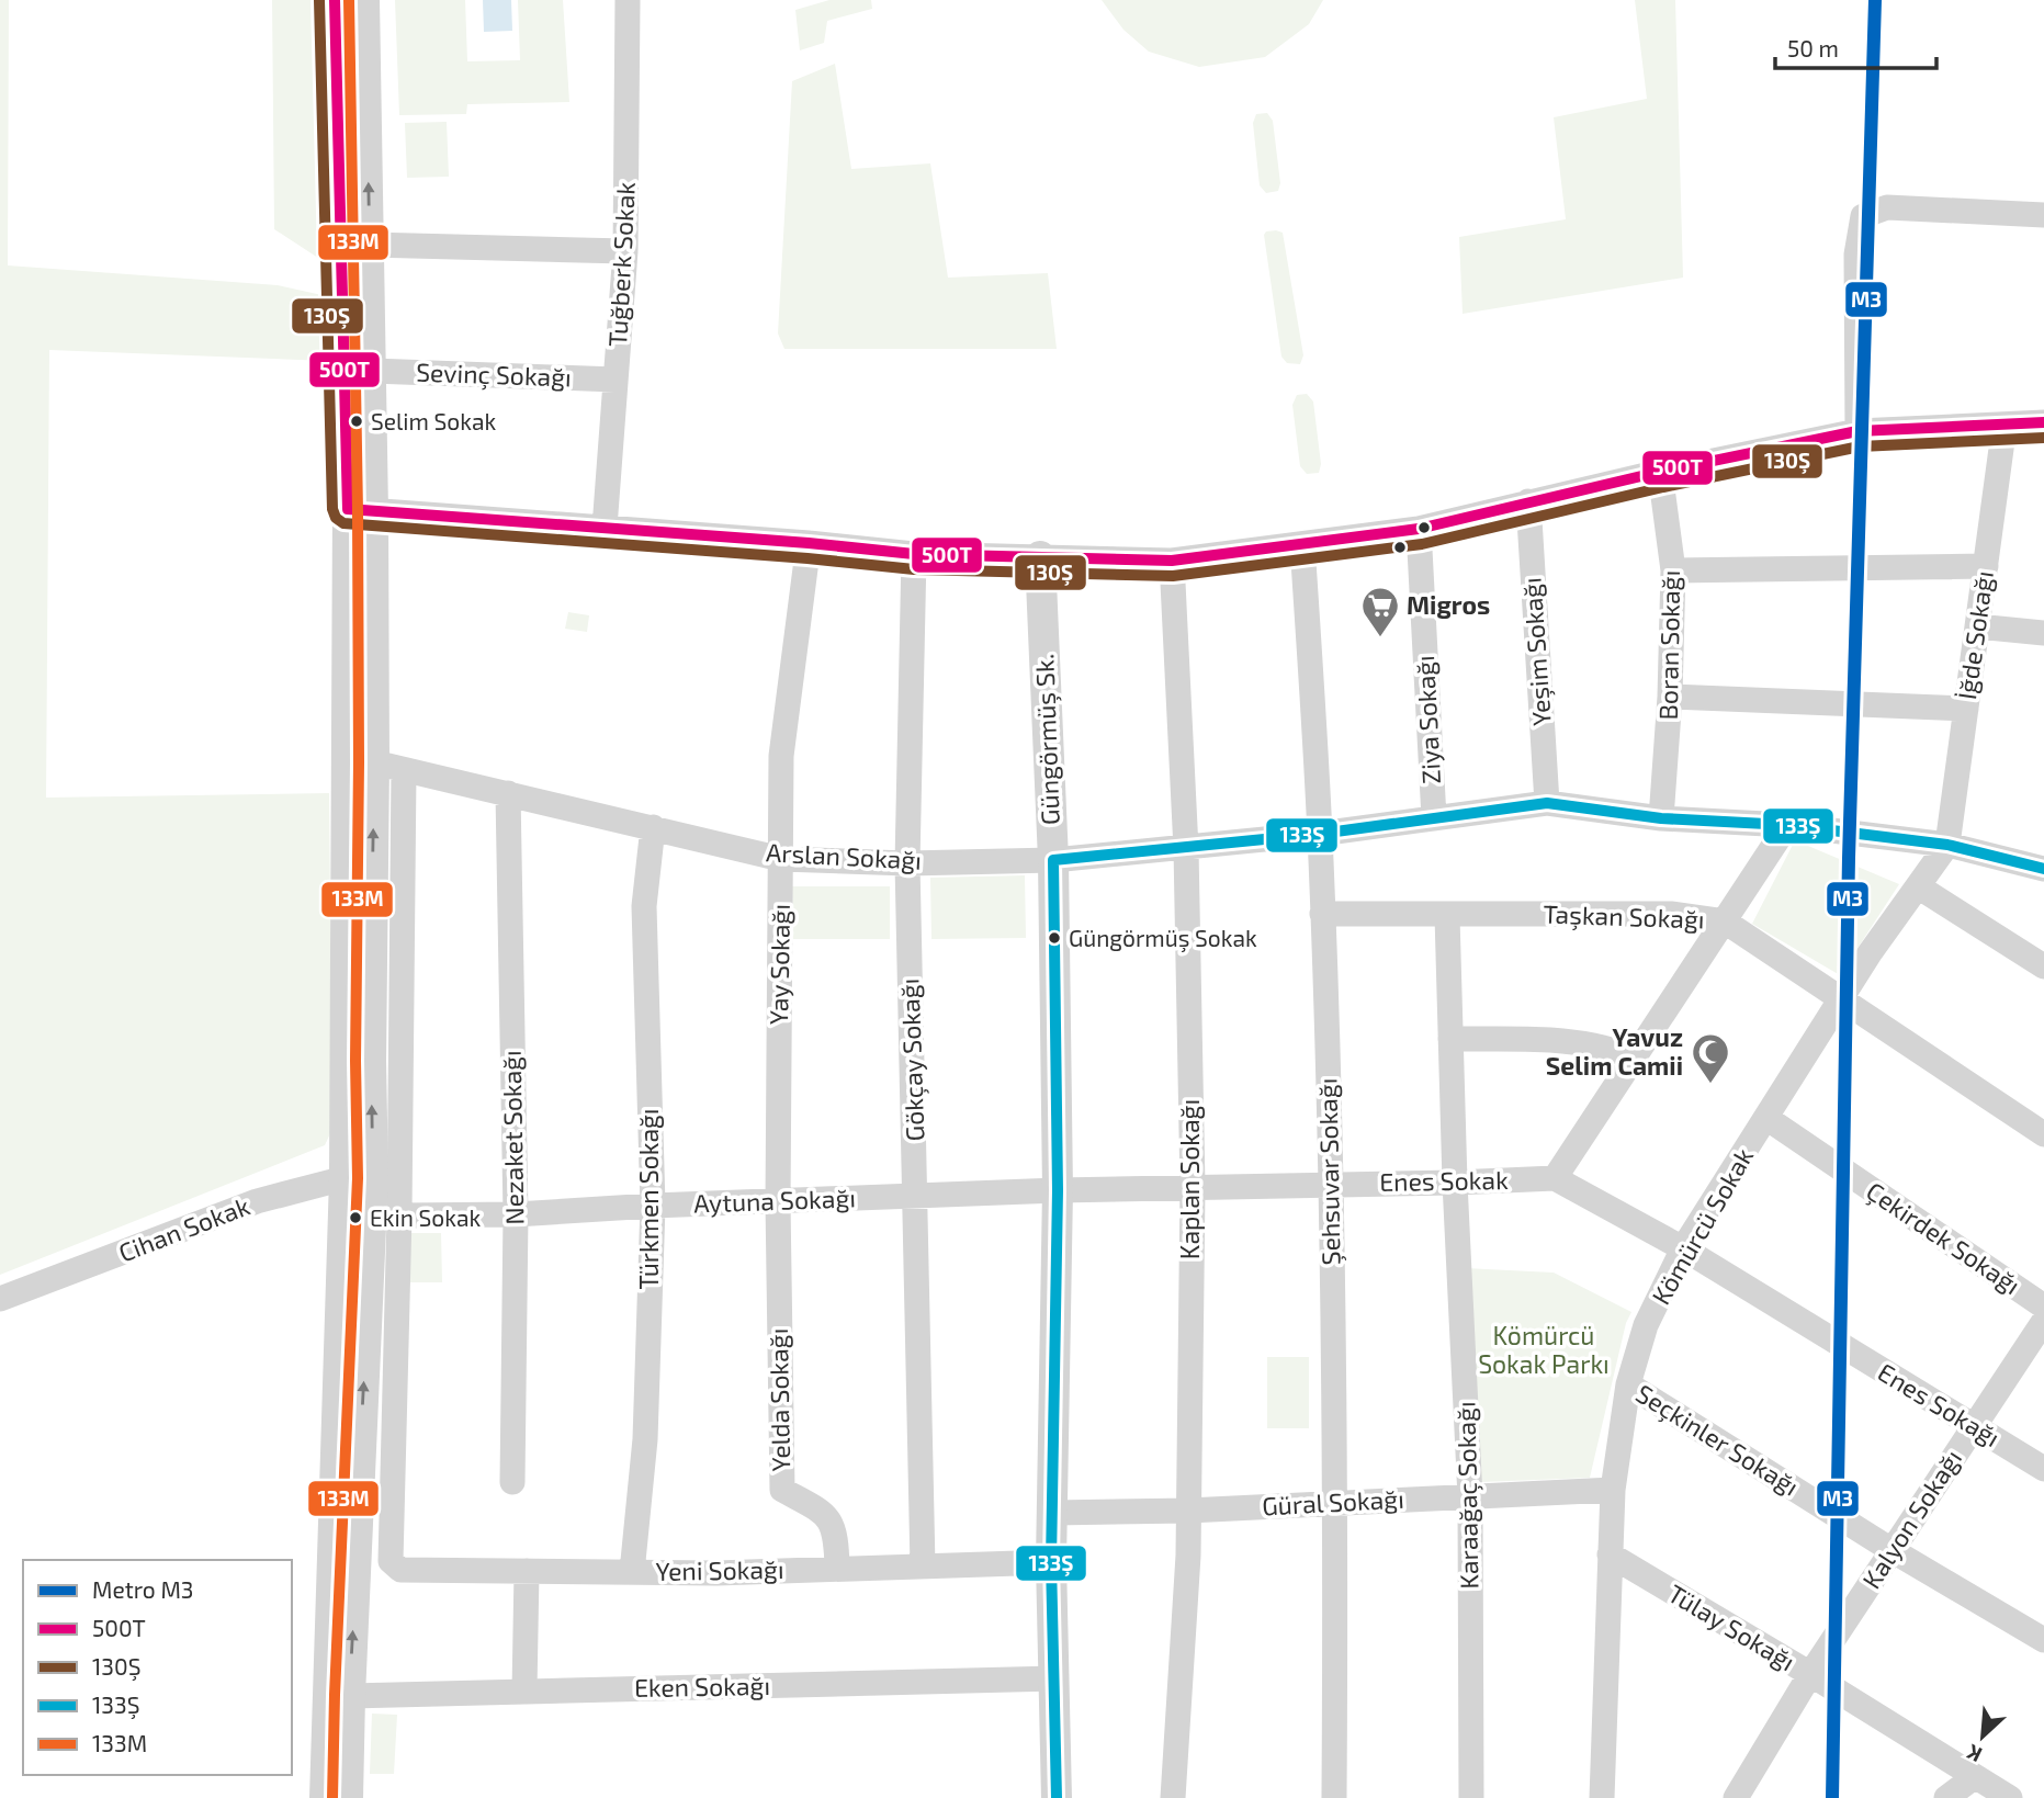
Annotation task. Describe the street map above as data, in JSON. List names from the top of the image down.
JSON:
{
  "streets": {
    "street": [
      "Tuğberk Sokak",
      "Sevinç Sokağı",
      "İğde Sokağı",
      "Boran Sokağı",
      "Yeşim Sokağı",
      "Ziya Sokağı",
      "Güngörmüş Sk.",
      "Arslan Sokağı",
      "Taşkan Sokağı",
      "Yay Sokağı",
      "Gökçay Sokağı",
      "Nezaket Sokağı",
      "Şehsuvar Sokağı",
      "Kaplan Sokağı",
      "Enes Sokak",
      "Türkmen Sokağı",
      "Aytuna Sokağı",
      "Kömürcü Sokak",
      "Cihan Sokak",
      "Çekirdek Sokağı",
      "Yelda Sokağı",
      "Enes Sokağı",
      "Seçkinler Sokağı",
      "Karaağaç Sokağı",
      "Güral Sokağı",
      "Kalyon Sokağı",
      "Yeni Sokağı",
      "Tülay Sokağı",
      "Eken Sokağı"
    ]
  },
  "crossings": [
    ["Tuğberk Sokak", "Sevinç Sokağı"],
    ["İğde Sokağı", "Arslan Sokağı"],
    ["İğde Sokağı", "Kömürcü Sokak"],
    ["Boran Sokağı", "Arslan Sokağı"],
    ["Yeşim Sokağı", "Arslan Sokağı"],
    ["Ziya Sokağı", "Arslan Sokağı"],
    ["Güngörmüş Sk.", "Arslan Sokağı"],
    ["Güngörmüş Sk.", "Enes Sokak"],
    ["Güngörmüş Sk.", "Aytuna Sokağı"],
    ["Güngörmüş Sk.", "Güral Sokağı"],
    ["Güngörmüş Sk.", "Yeni Sokağı"],
    ["Güngörmüş Sk.", "Eken Sokağı"],
    ["Arslan Sokağı", "Yay Sokağı"],
    ["Arslan Sokağı", "Gökçay Sokağı"],
    ["Arslan Sokağı", "Nezaket Sokağı"],
    ["Arslan Sokağı", "Şehsuvar Sokağı"],
    ["Arslan Sokağı", "Kaplan Sokağı"],
    ["Arslan Sokağı", "Türkmen Sokağı"],
    ["Arslan Sokağı", "Kömürcü Sokak"],
    ["Taşkan Sokağı", "Şehsuvar Sokağı"],
    ["Taşkan Sokağı", "Kömürcü Sokak"],
    ["Taşkan Sokağı", "Karaağaç Sokağı"],
    ["Yay Sokağı", "Aytuna Sokağı"],
    ["Yay Sokağı", "Yelda Sokağı"],
    ["Gökçay Sokağı", "Aytuna Sokağı"],
    ["Gökçay Sokağı", "Yeni Sokağı"],
    ["Nezaket Sokağı", "Aytuna Sokağı"],
    ["Şehsuvar Sokağı", "Enes Sokak"],
    ["Şehsuvar Sokağı", "Güral Sokağı"],
    ["Kaplan Sokağı", "Enes Sokak"],
    ["Kaplan Sokağı", "Güral Sokağı"],
    ["Enes Sokak", "Aytuna Sokağı"],
    ["Enes Sokak", "Enes Sokağı"],
    ["Enes Sokak", "Karaağaç Sokağı"],
    ["Türkmen Sokağı", "Aytuna Sokağı"],
    ["Türkmen Sokağı", "Yeni Sokağı"],
    ["Aytuna Sokağı", "Yelda Sokağı"],
    ["Aytuna Sokağı", "Yeni Sokağı"],
    ["Kömürcü Sokak", "Çekirdek Sokağı"],
    ["Kömürcü Sokak", "Enes Sokağı"],
    ["Kömürcü Sokak", "Seçkinler Sokağı"],
    ["Kömürcü Sokak", "Güral Sokağı"],
    ["Kömürcü Sokak", "Tülay Sokağı"],
    ["Yelda Sokağı", "Yeni Sokağı"],
    ["Enes Sokağı", "Kalyon Sokağı"],
    ["Seçkinler Sokağı", "Kalyon Sokağı"],
    ["Karaağaç Sokağı", "Güral Sokağı"],
    ["Kalyon Sokağı", "Tülay Sokağı"]
  ],
  "parks": ["Kömürcü Sokak Parkı"],
  "places": {
    "other": ["Selim Sokak", "Güngörmüş Sokak", "Ekin Sokak"],
    "supermarket": ["Migros"],
    "mosque": ["Yavuz Selim Camii"]
  },
  "lines": [
    "metro line M3",
    "transit line 500T",
    "transit line 130Ş",
    "transit line 133M",
    "transit line 133Ş"
  ],
  "legend": [
    "Metro M3",
    "500T",
    "130Ş",
    "133Ş",
    "133M"
  ],
  "scale_bar": "50 m",
  "north": "bottom left"
}
